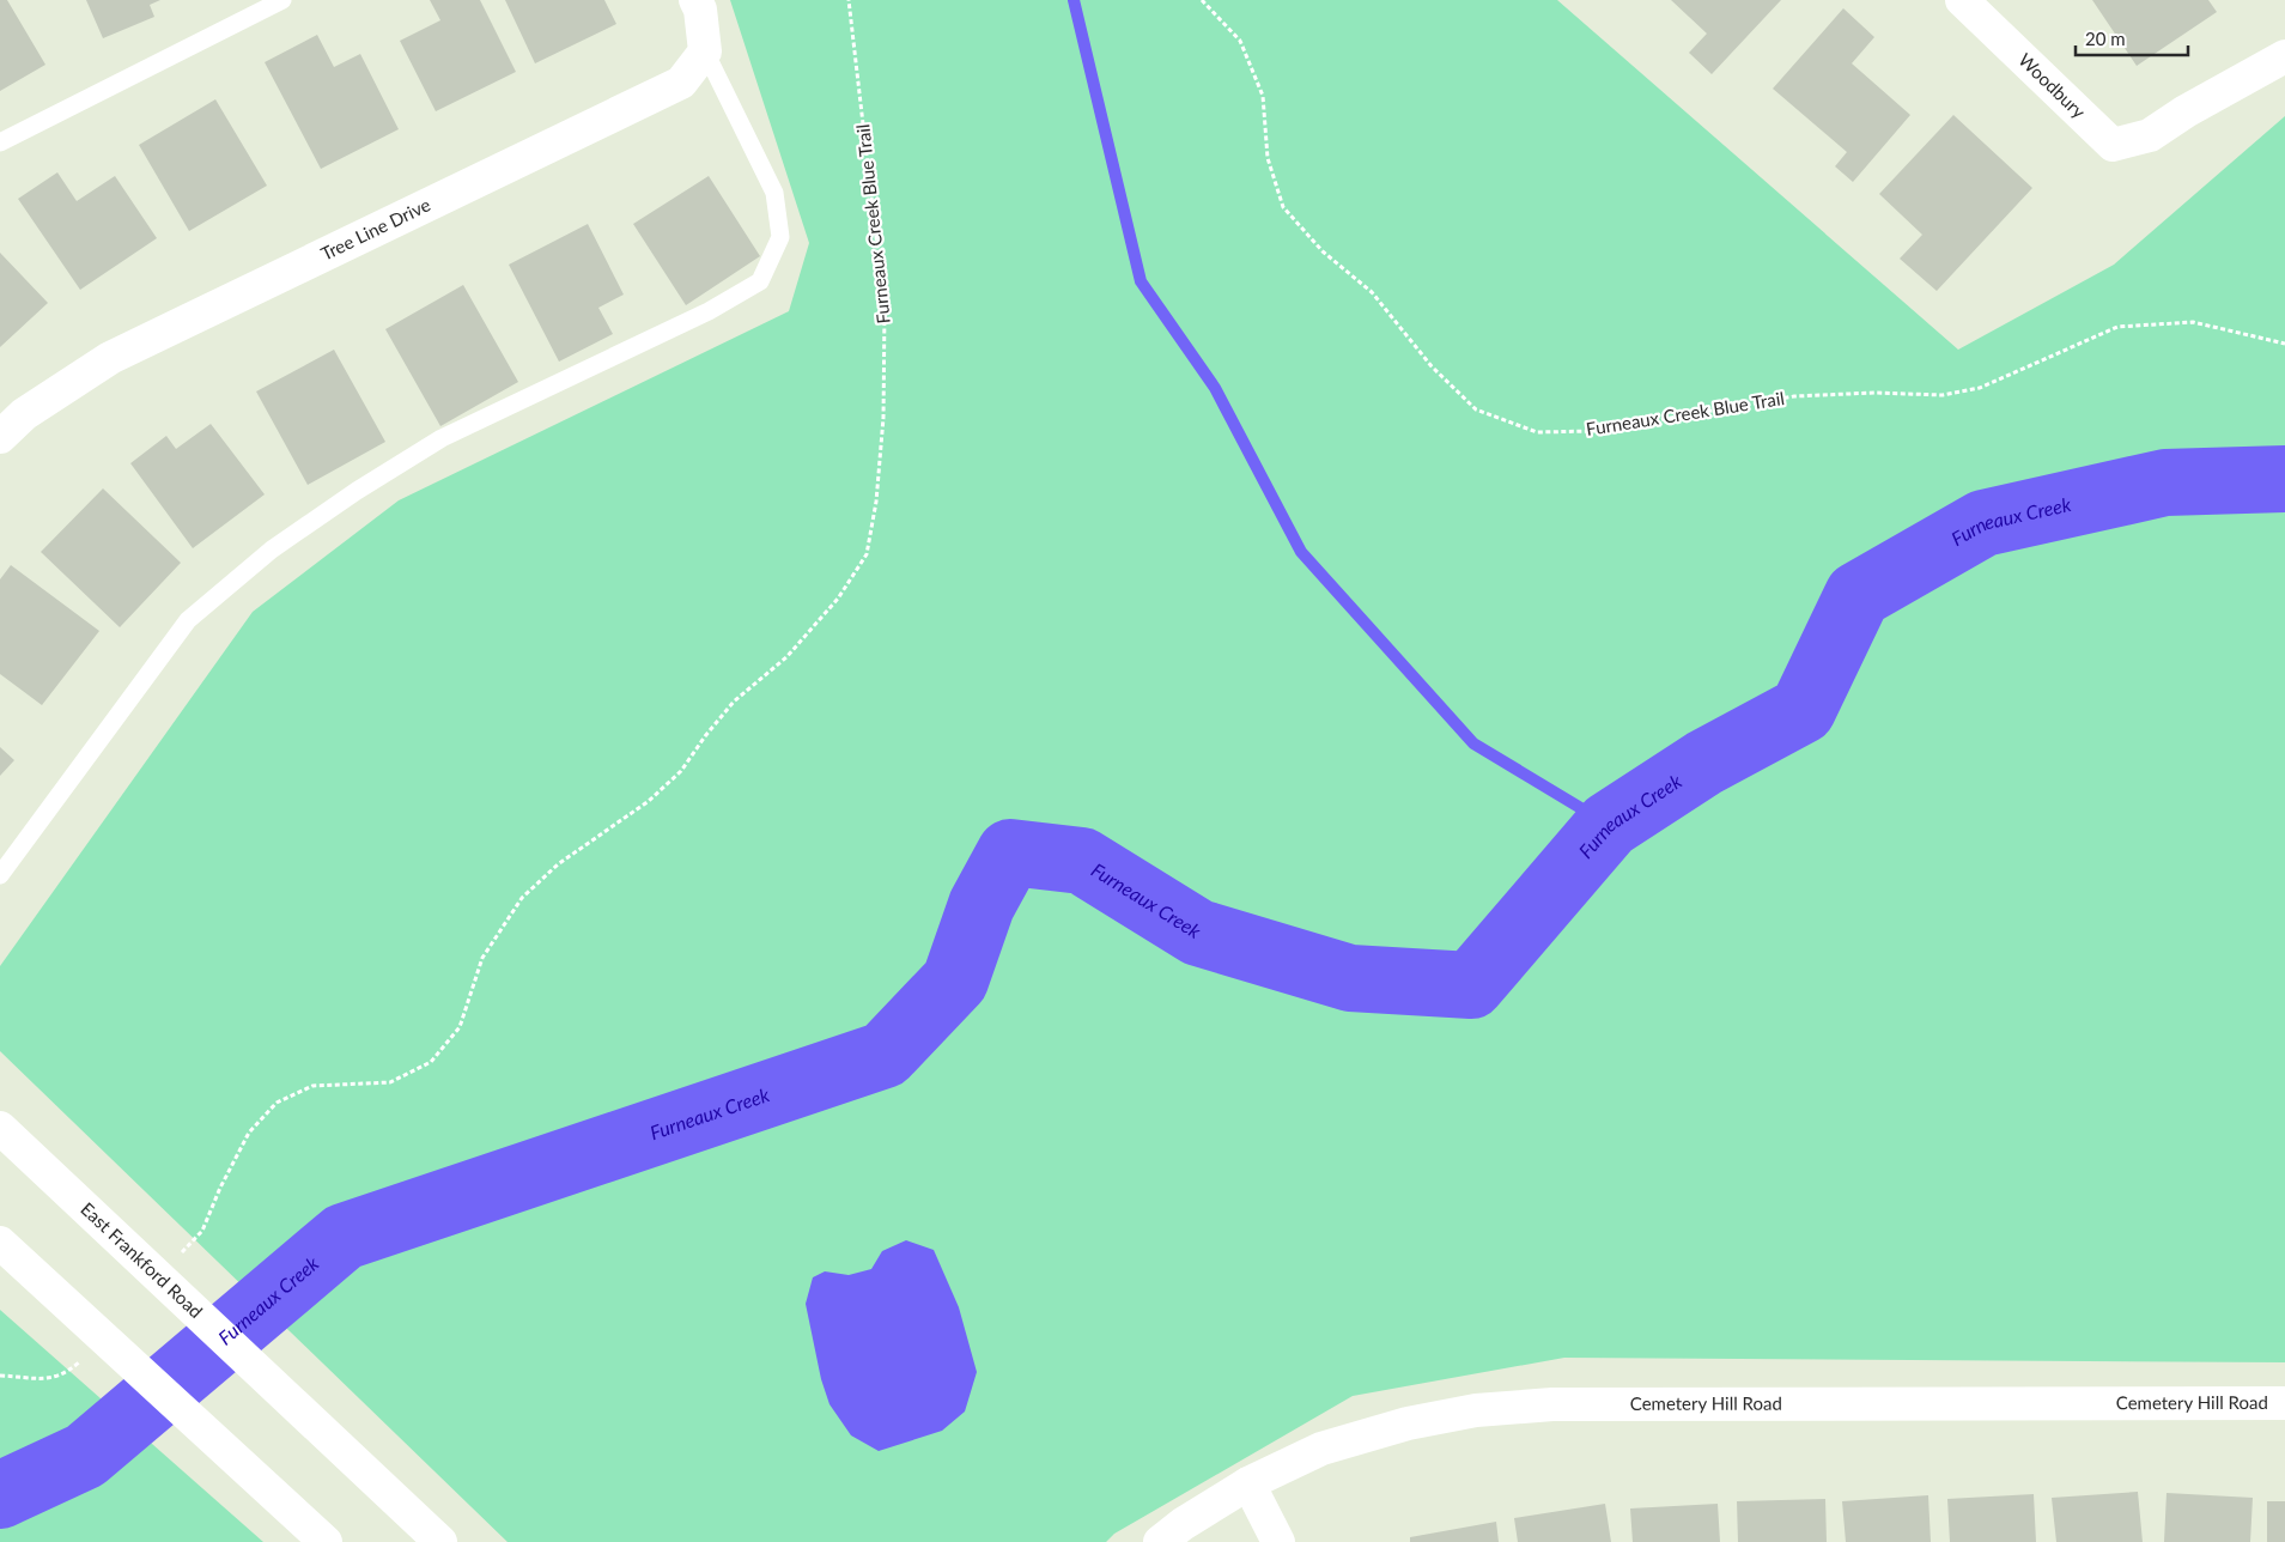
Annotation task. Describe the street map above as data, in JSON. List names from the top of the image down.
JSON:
{
  "streets": {
    "street": [
      "Woodbury",
      "Tree Line Drive",
      "East Frankford Road",
      "Cemetery Hill Road"
    ],
    "path": ["Furneaux Creek Blue Trail"]
  },
  "water": ["Furneaux Creek"],
  "scale_bar": "20 m"
}
